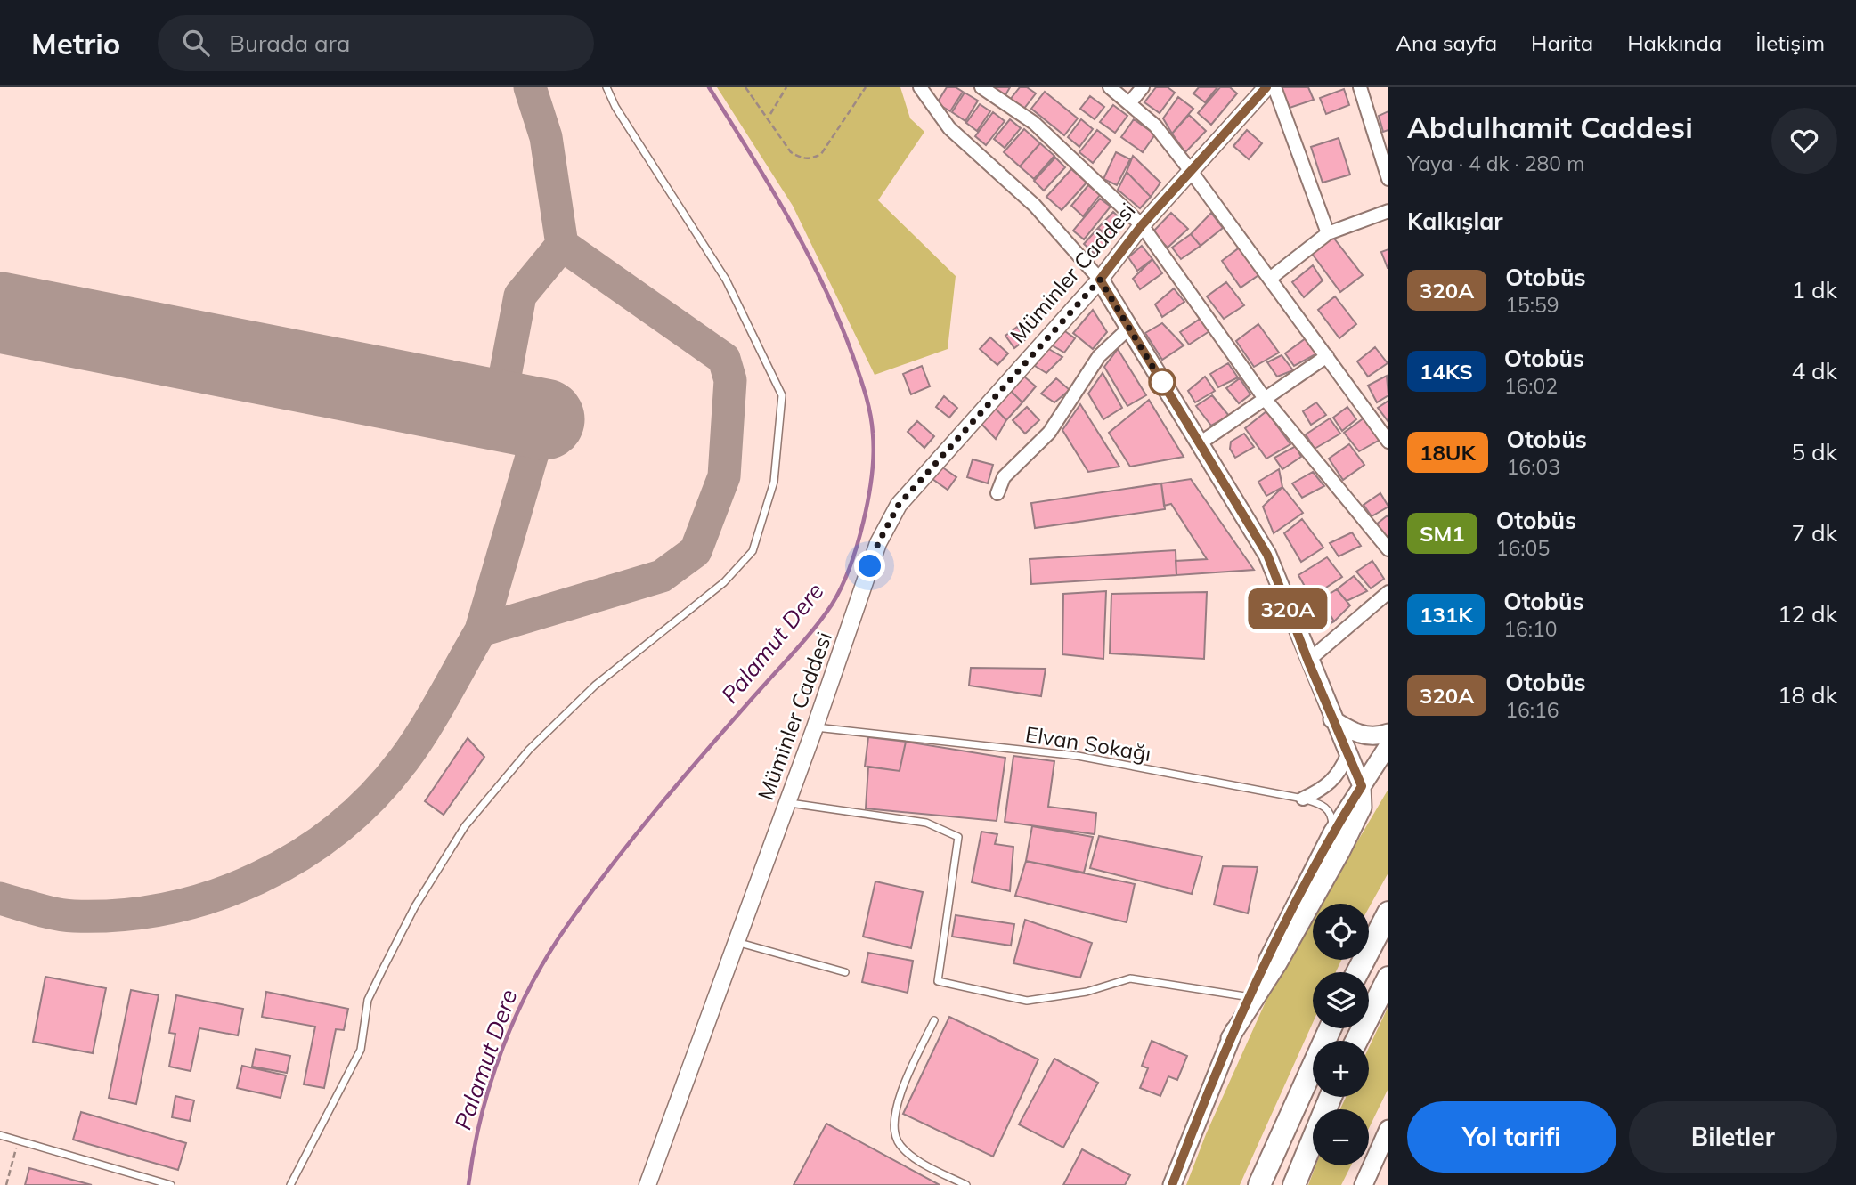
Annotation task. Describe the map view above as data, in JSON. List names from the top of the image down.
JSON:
{
  "streets": {
    "street": ["Müminler Caddesi"],
    "lane": ["Elvan Sokağı"]
  },
  "crossings": [
    ["Müminler Caddesi", "Elvan Sokağı"]
  ],
  "water": ["Palamut Dere"],
  "lines": ["bus line 320A"],
  "page": {
    "header": "Metrio",
    "search": "Burada ara",
    "nav": [
      "Ana sayfa",
      "Harita",
      "Hakkında",
      "İletişim"
    ],
    "on_map": "320A",
    "heading": [
      ["Abdulhamit Caddesi", "Yaya · 4 dk · 280 m"],
      "Kalkışlar"
    ],
    "list": [
      {
        "mark": "320A",
        "name": "Otobüs",
        "note": "15:59",
        "value": "1 dk"
      },
      {
        "mark": "14KS",
        "name": "Otobüs",
        "note": "16:02",
        "value": "4 dk"
      },
      {
        "mark": "18UK",
        "name": "Otobüs",
        "note": "16:03",
        "value": "5 dk"
      },
      {
        "mark": "SM1",
        "name": "Otobüs",
        "note": "16:05",
        "value": "7 dk"
      },
      {
        "mark": "131K",
        "name": "Otobüs",
        "note": "16:10",
        "value": "12 dk"
      },
      {
        "mark": "320A",
        "name": "Otobüs",
        "note": "16:16",
        "value": "18 dk"
      }
    ],
    "map_buttons": ["+", "−"],
    "buttons": ["Yol tarifi", "Biletler"]
  }
}
